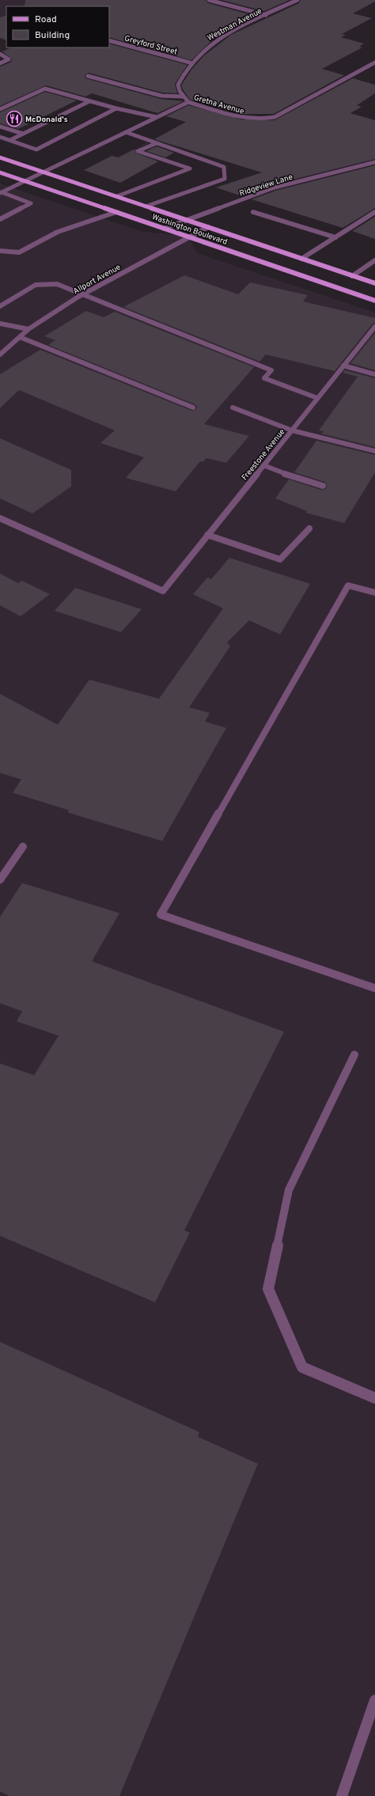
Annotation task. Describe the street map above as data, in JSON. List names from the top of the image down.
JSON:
{
  "streets": {
    "main road": ["Washington Boulevard"],
    "street": [
      "Westman Avenue",
      "Greyford Street",
      "Gretna Avenue",
      "Ridgeview Lane",
      "Allport Avenue",
      "Freestone Avenue"
    ]
  },
  "crossings": [
    ["Westman Avenue", "Greyford Street"],
    ["Westman Avenue", "Gretna Avenue"],
    ["Gretna Avenue", "Washington Boulevard"],
    ["Ridgeview Lane", "Washington Boulevard"],
    ["Washington Boulevard", "Allport Avenue"]
  ],
  "places": {
    "restaurant": ["McDonald's"]
  },
  "legend": ["Road", "Building"]
}
